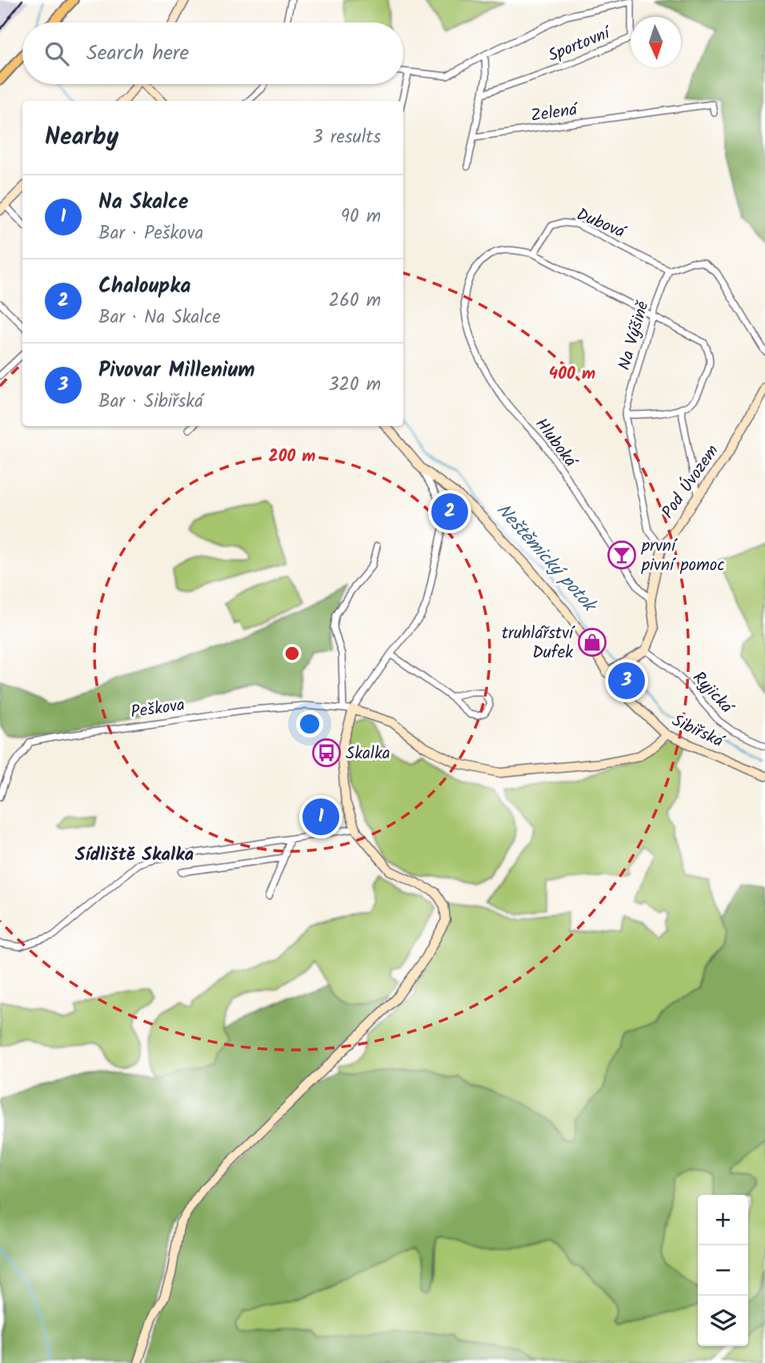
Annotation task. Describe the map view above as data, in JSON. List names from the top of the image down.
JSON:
{
  "streets": {
    "street": [
      "Sportovní",
      "Zelená",
      "Dubová",
      "Na Výšině",
      "Hluboká",
      "Pod Úvozem",
      "Ryjická",
      "Peškova",
      "Sibiřská"
    ]
  },
  "crossings": [
    ["Dubová", "Na Výšině"],
    ["Dubová", "Hluboká"],
    ["Na Výšině", "Pod Úvozem"],
    ["Hluboká", "Pod Úvozem"],
    ["Pod Úvozem", "Ryjická"]
  ],
  "districts": ["Sídliště Skalka"],
  "water": ["Neštěmický potok"],
  "places": {
    "bar": ["první pivní pomoc"],
    "shop": ["truhlářství Dufek"],
    "bus stop": ["Skalka"]
  },
  "north": "bottom",
  "page": {
    "search": "Search here",
    "heading": ["Nearby", "3 results"],
    "list": [
      {
        "mark": "1",
        "name": "Na Skalce",
        "note": "Bar · Peškova",
        "value": "90 m"
      },
      {
        "mark": "2",
        "name": "Chaloupka",
        "note": "Bar · Na Skalce",
        "value": "260 m"
      },
      {
        "mark": "3",
        "name": "Pivovar Millenium",
        "note": "Bar · Sibiřská",
        "value": "320 m"
      }
    ],
    "pins": ["2", "3", "1"],
    "map_buttons": ["+", "−"]
  },
  "rings": ["400 m", "200 m"]
}
